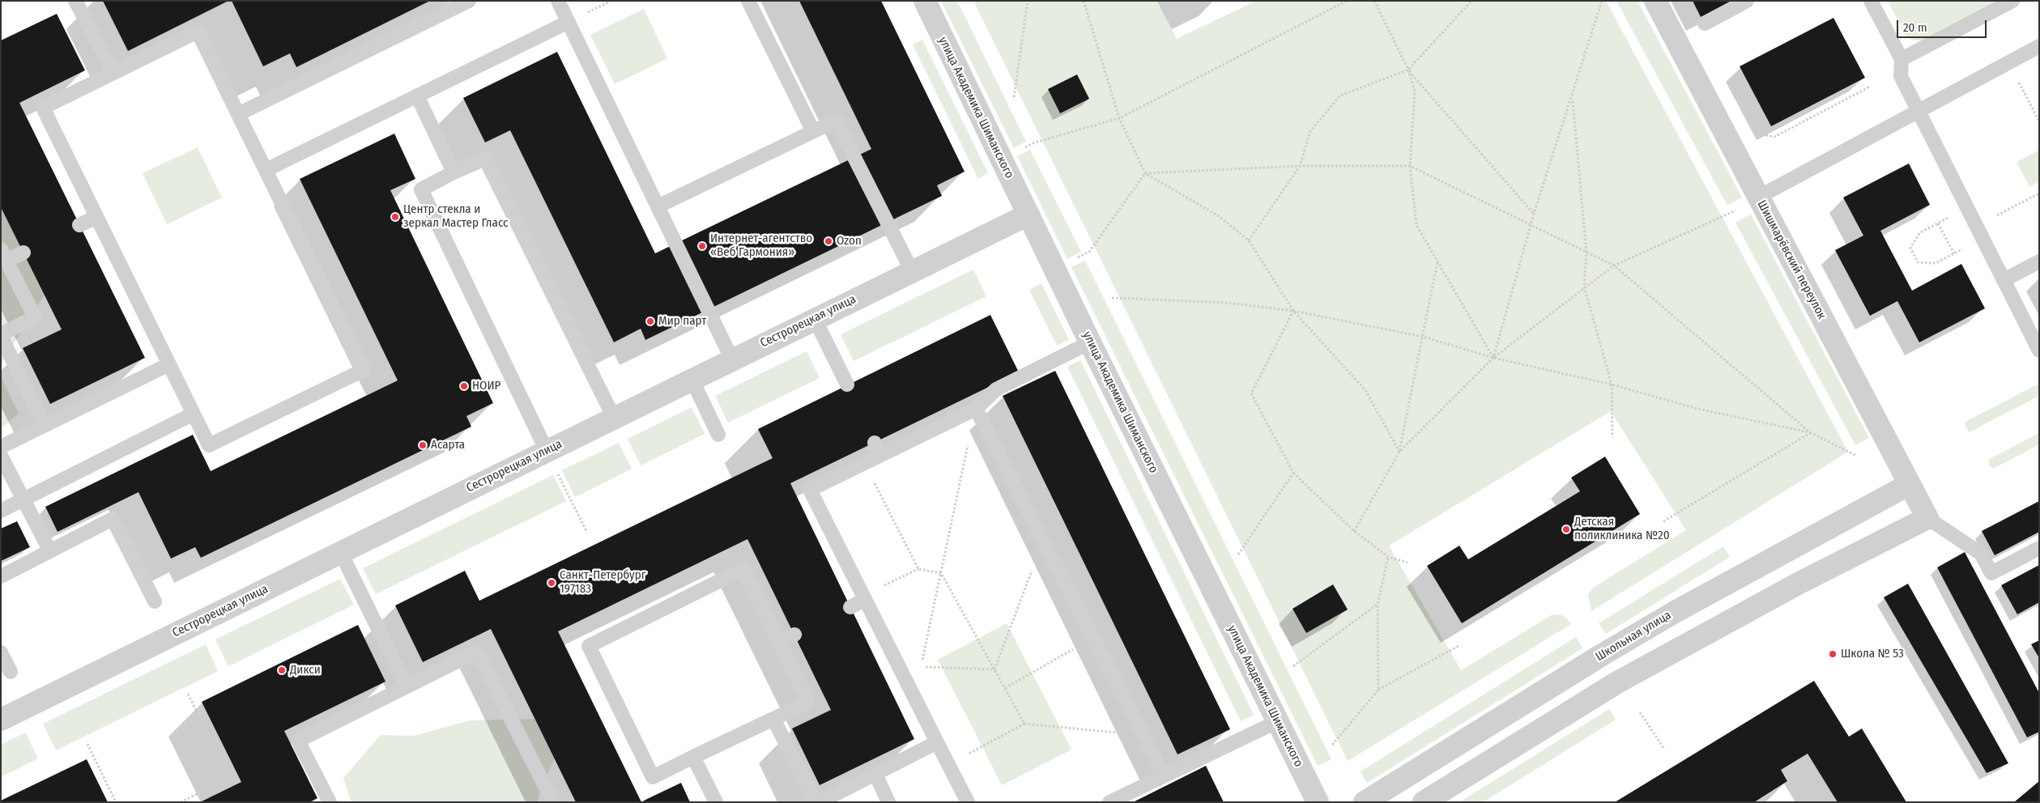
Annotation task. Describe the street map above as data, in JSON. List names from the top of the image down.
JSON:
{
  "streets": {
    "street": [
      "улица Академика Шиманского",
      "Шишмарёвский переулок",
      "Сестрорецкая улица",
      "Школьная улица"
    ]
  },
  "crossings": [
    ["улица Академика Шиманского", "Сестрорецкая улица"],
    ["Шишмарёвский переулок", "Школьная улица"]
  ],
  "places": [
    "Центр стекла и зеркал Мастер Гласс",
    "Ozon",
    "Интернет-агентство «Веб Гармония»",
    "Мир парт",
    "НОИР",
    "Асарта",
    "Детская поликлиника №20",
    "Санкт-Петербург 197183",
    "Школа № 53",
    "Дикси"
  ],
  "scale_bar": "20 m"
}
